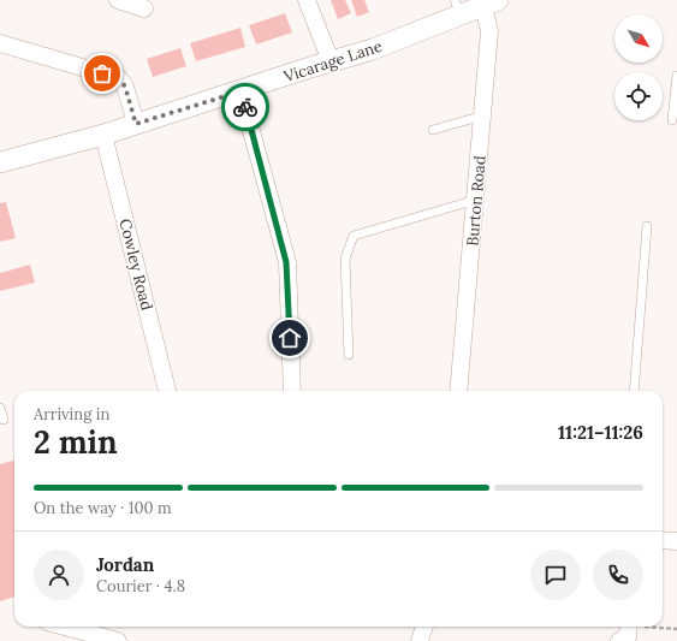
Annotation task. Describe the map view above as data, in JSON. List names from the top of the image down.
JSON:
{
  "streets": {
    "street": ["Vicarage Lane", "Burton Road", "Cowley Road"]
  },
  "crossings": [
    ["Vicarage Lane", "Burton Road"],
    ["Vicarage Lane", "Cowley Road"]
  ],
  "north": "bottom right",
  "page": {
    "heading": ["2 min", "Arriving in", "11:21–11:26"],
    "panel": ["Jordan", "Courier · 4.8"],
    "bar": "On the way · 100 m"
  }
}
